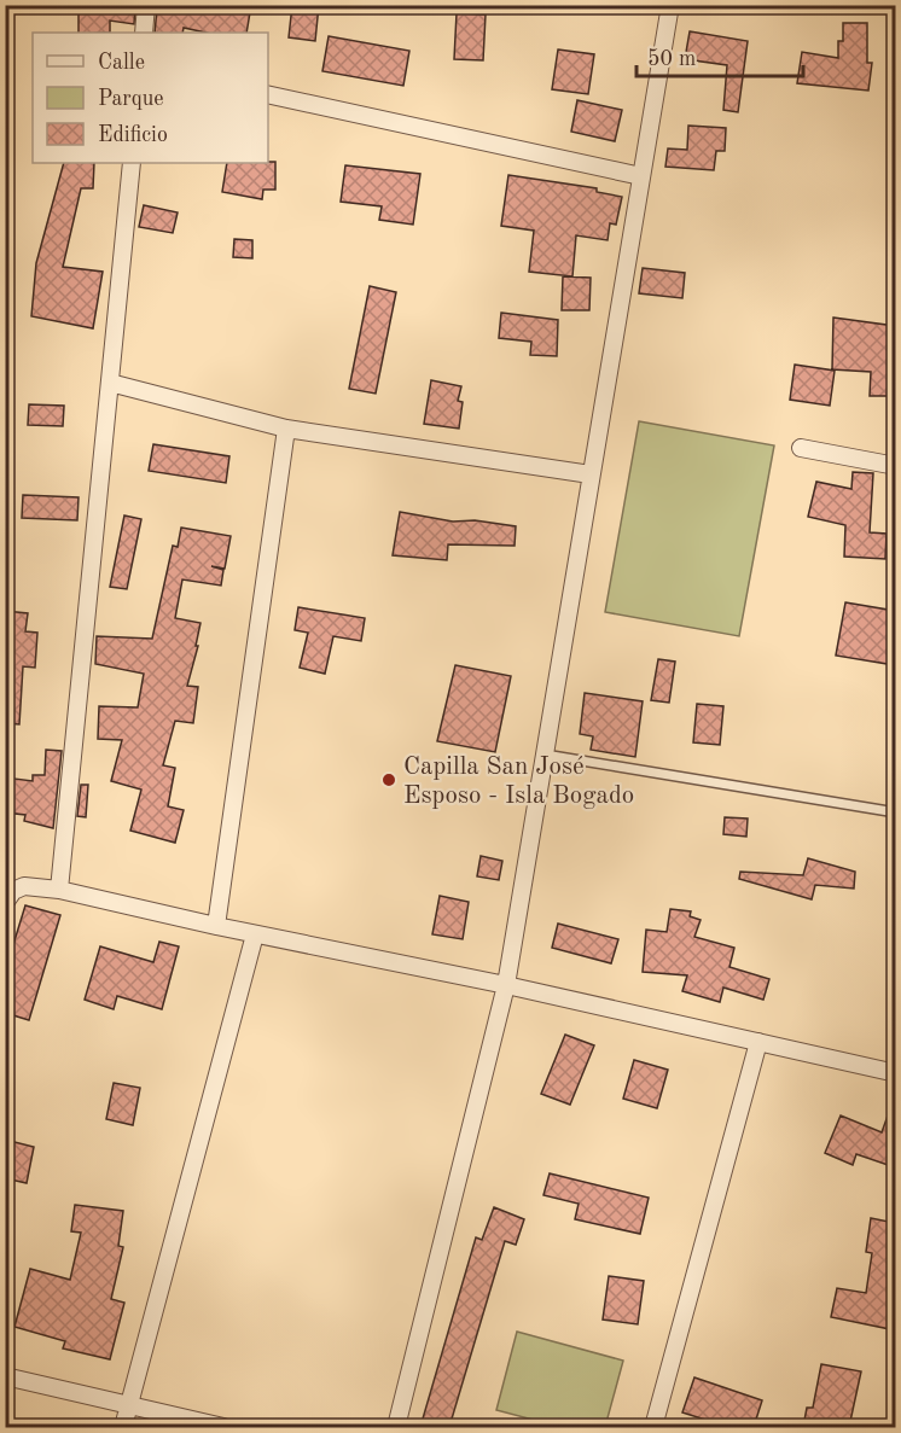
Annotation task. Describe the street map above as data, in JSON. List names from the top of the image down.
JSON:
{
  "places": ["Capilla San José Esposo - Isla Bogado"],
  "legend": ["Calle", "Parque", "Edificio"],
  "scale_bar": "50 m"
}
